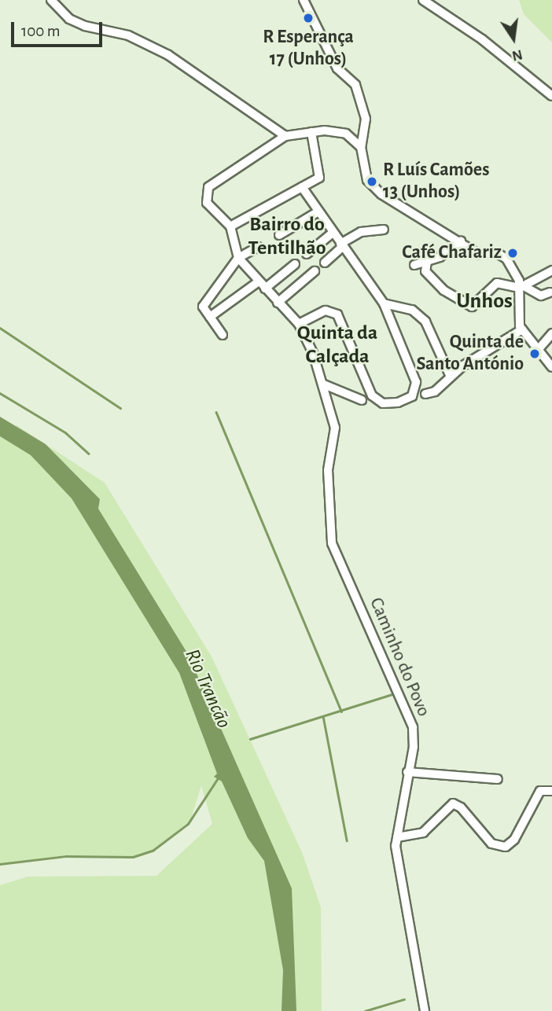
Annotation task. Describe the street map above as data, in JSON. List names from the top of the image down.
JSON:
{
  "streets": {
    "street": ["Caminho do Povo"]
  },
  "districts": ["Bairro do Tentilhão", "Unhos", "Quinta da Calçada"],
  "water": ["Rio Trancão"],
  "places": [
    "R Esperança 17 (Unhos)",
    "R Luís Camões 13 (Unhos)",
    "Café Chafariz",
    "Quinta de Santo António"
  ],
  "scale_bar": "100 m",
  "north": "bottom"
}
